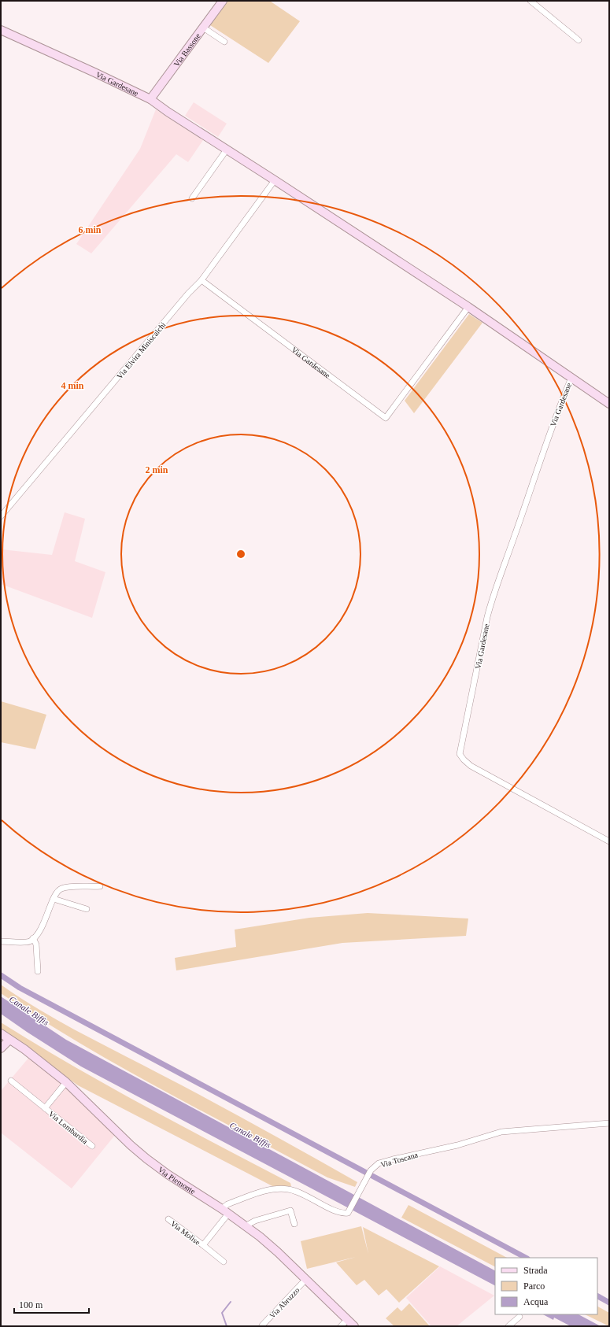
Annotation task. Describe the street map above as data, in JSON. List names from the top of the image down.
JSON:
{
  "streets": {
    "main road": ["Via Bassone", "Via Gardesane", "Via Piemonte"],
    "street": [
      "Via Elvira Miniscalchi",
      "Via Lombardia",
      "Via Toscana",
      "Via Molise",
      "Via Abruzzo"
    ]
  },
  "crossings": [
    ["Via Bassone", "Via Gardesane"],
    ["Via Gardesane", "Via Elvira Miniscalchi"],
    ["Via Lombardia", "Via Piemonte"],
    ["Via Toscana", "Via Piemonte"],
    ["Via Toscana", "Via Molise"],
    ["Via Piemonte", "Via Molise"],
    ["Via Piemonte", "Via Abruzzo"]
  ],
  "water": ["Canale Biffis"],
  "legend": ["Strada", "Parco", "Acqua"],
  "scale_bar": "100 m",
  "rings": ["6 min", "4 min", "2 min"]
}
